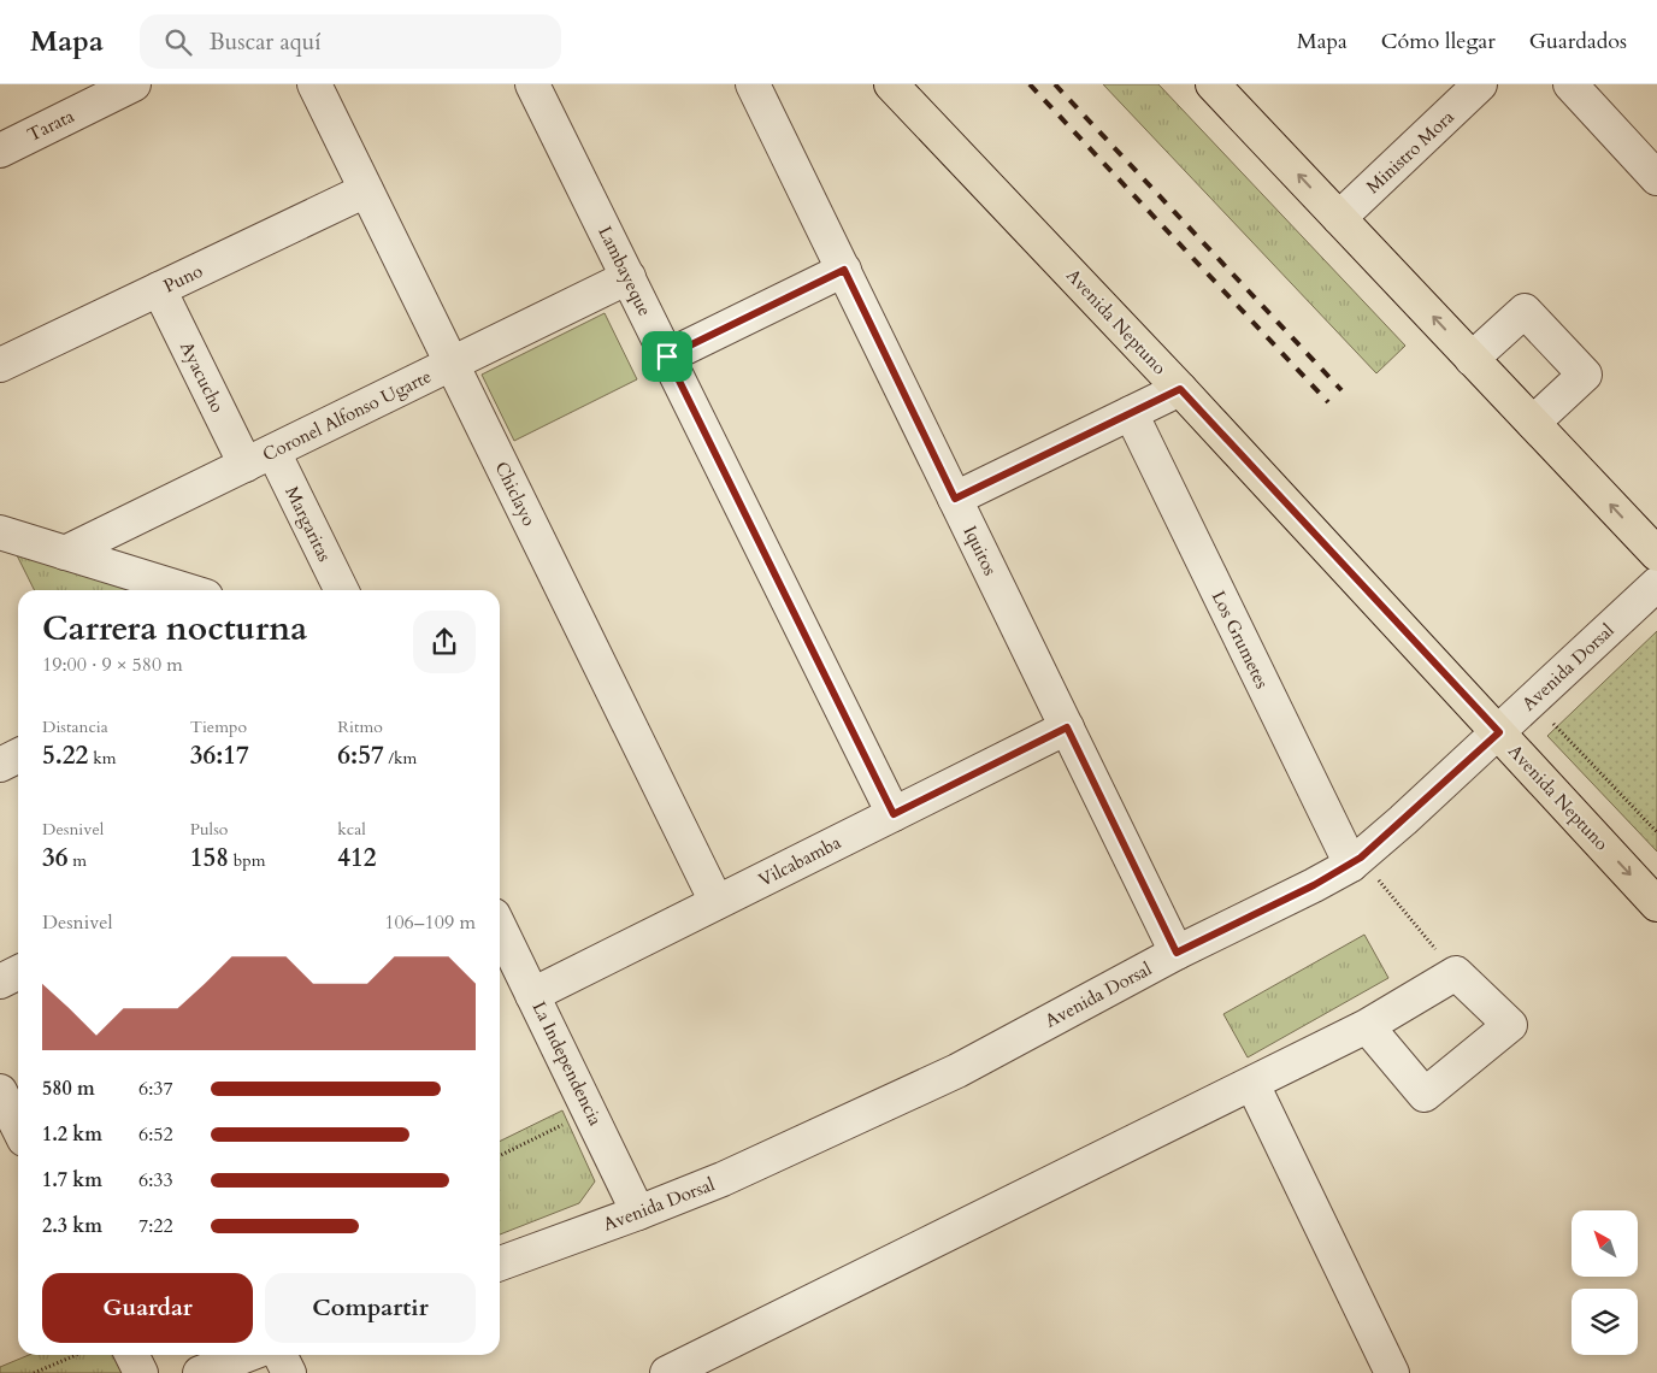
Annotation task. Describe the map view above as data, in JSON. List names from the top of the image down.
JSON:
{
  "streets": {
    "main road": ["Avenida Neptuno"],
    "street": [
      "Tarata",
      "Ministro Mora",
      "Lambayeque",
      "Puno",
      "Ayacucho",
      "Coronel Alfonso Ugarte",
      "Chiclayo",
      "Margaritas",
      "Iquitos",
      "Los Grumetes",
      "Avenida Dorsal",
      "Vilcabamba",
      "La Independencia"
    ]
  },
  "crossings": [
    ["Lambayeque", "Coronel Alfonso Ugarte"],
    ["Lambayeque", "Vilcabamba"],
    ["Puno", "Ayacucho"],
    ["Puno", "Chiclayo"],
    ["Avenida Neptuno", "Avenida Dorsal"],
    ["Ayacucho", "Coronel Alfonso Ugarte"],
    ["Ayacucho", "Margaritas"],
    ["Coronel Alfonso Ugarte", "Chiclayo"],
    ["Coronel Alfonso Ugarte", "Margaritas"],
    ["Chiclayo", "Vilcabamba"],
    ["Iquitos", "Avenida Dorsal"],
    ["Iquitos", "Vilcabamba"],
    ["Los Grumetes", "Avenida Dorsal"],
    ["Avenida Dorsal", "La Independencia"],
    ["Vilcabamba", "La Independencia"]
  ],
  "north": "top left",
  "page": {
    "header": "Mapa",
    "search": "Buscar aquí",
    "nav": ["Mapa", "Cómo llegar", "Guardados"],
    "heading": ["Carrera nocturna", "19:00 · 9 × 580 m"],
    "stats": [
      ["Distancia", "5.22 km"],
      ["Tiempo", "36:17"],
      ["Ritmo", "6:57 /km"],
      ["Desnivel", "36 m"],
      ["Pulso", "158 bpm"],
      ["kcal", "412"]
    ],
    "chart": ["Desnivel", "106–109 m"],
    "list": [
      {
        "name": "580 m",
        "note": "6:37"
      },
      {
        "name": "1.2 km",
        "note": "6:52"
      },
      {
        "name": "1.7 km",
        "note": "6:33"
      },
      {
        "name": "2.3 km",
        "note": "7:22"
      }
    ],
    "buttons": ["Guardar", "Compartir"]
  }
}
